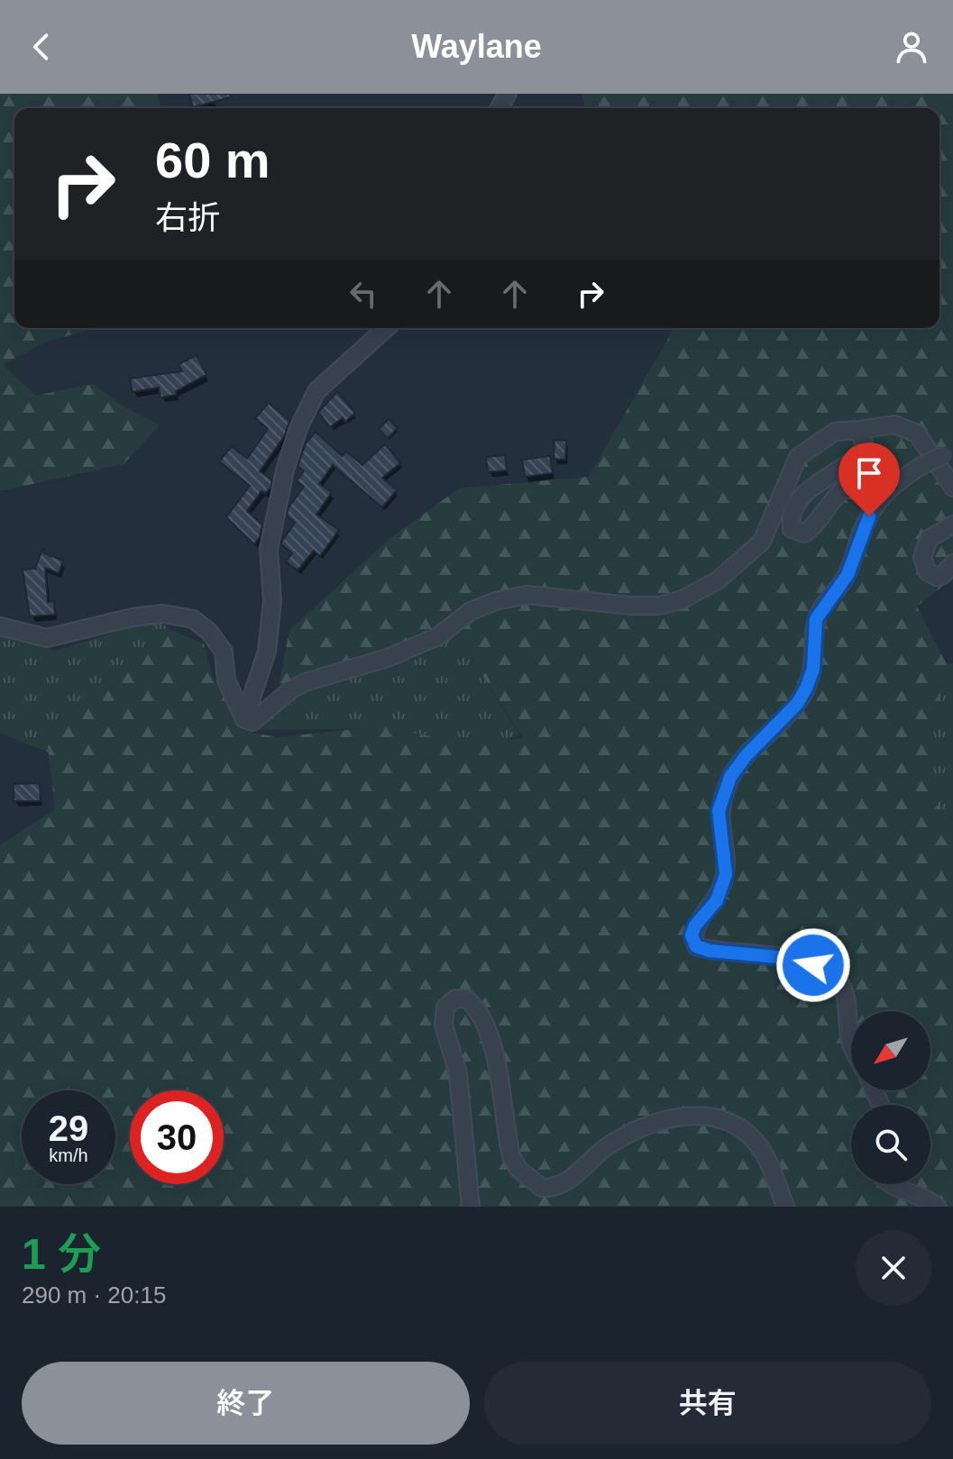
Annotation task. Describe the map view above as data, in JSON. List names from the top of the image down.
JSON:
{
  "north": "bottom left",
  "page": {
    "header": "Waylane",
    "turn": ["60 m", "右折"],
    "speed": "29 km/h",
    "limit": "30",
    "heading": ["1 分", "290 m · 20:15"],
    "buttons": ["終了", "共有"]
  }
}
